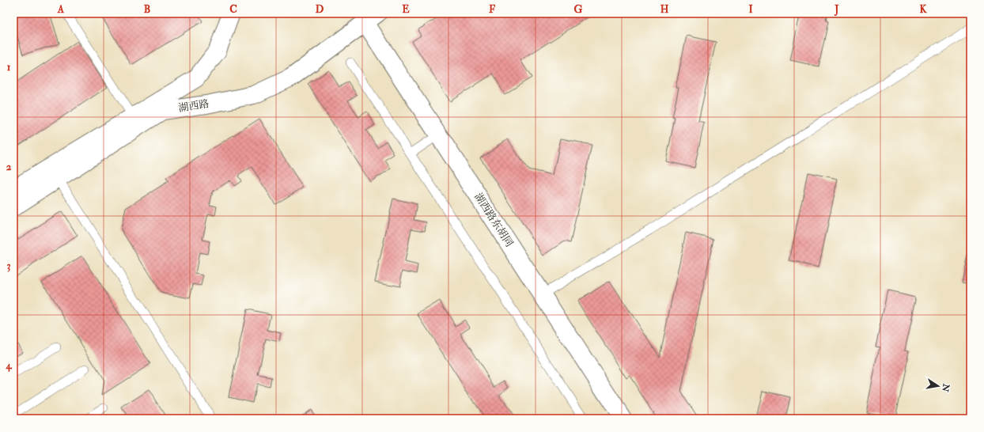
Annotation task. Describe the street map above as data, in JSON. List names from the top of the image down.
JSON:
{
  "streets": {
    "main road": ["湖西路", "湖西路东胡同"]
  },
  "crossings": [
    ["湖西路", "湖西路东胡同"]
  ],
  "north": "right",
  "grid": {
    "columns": [
      "A",
      "B",
      "C",
      "D",
      "E",
      "F",
      "G",
      "H",
      "I",
      "J",
      "K"
    ],
    "rows": [
      "1",
      "2",
      "3",
      "4"
    ]
  }
}
